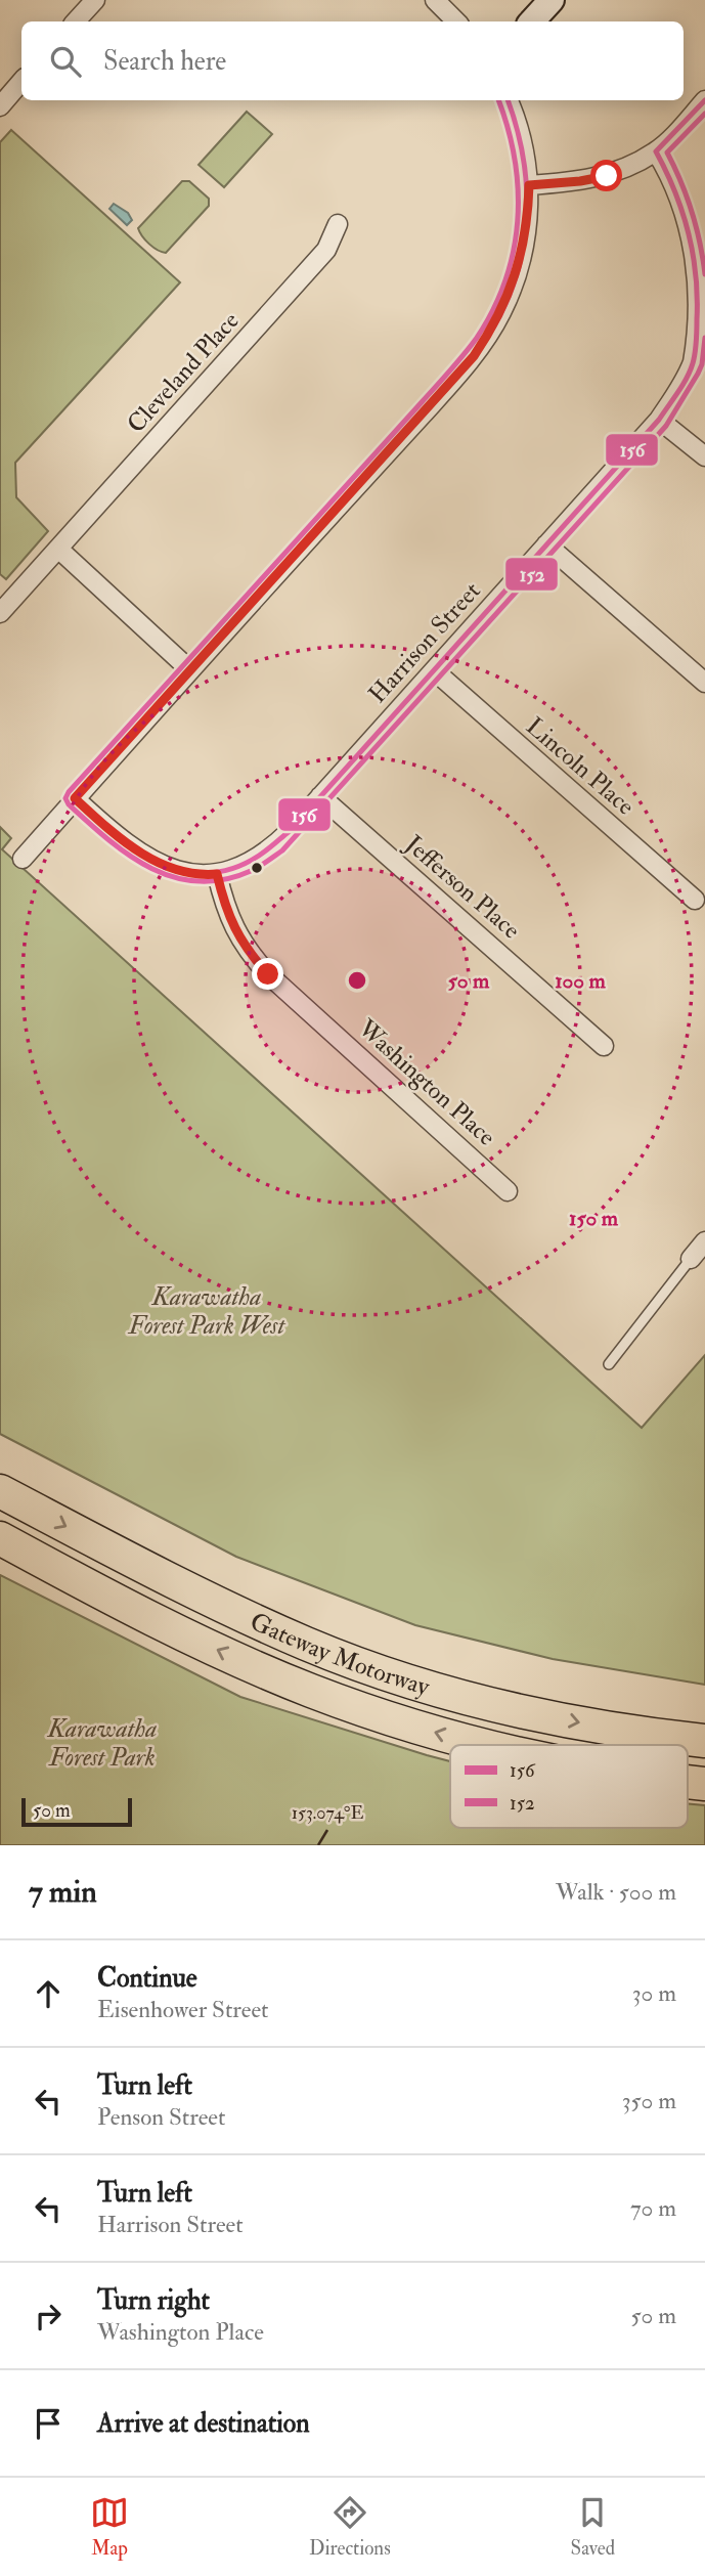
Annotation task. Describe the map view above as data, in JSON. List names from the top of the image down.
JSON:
{
  "streets": {
    "highway": ["Gateway Motorway"],
    "street": [
      "Cleveland Place",
      "Harrison Street",
      "Lincoln Place",
      "Jefferson Place",
      "Washington Place"
    ]
  },
  "crossings": [
    ["Harrison Street", "Lincoln Place"],
    ["Harrison Street", "Jefferson Place"],
    ["Harrison Street", "Washington Place"]
  ],
  "parks": ["Karawatha Forest Park West", "Karawatha Forest Park"],
  "lines": ["transit line 156", "transit line 152"],
  "legend": ["156", "152"],
  "scale_bar": "50 m",
  "page": {
    "search": "Search here",
    "scale": "50 m",
    "heading": ["7 min", "Walk · 500 m"],
    "list": [
      ["Continue", "Eisenhower Street", "30 m"],
      ["Turn left", "Penson Street", "350 m"],
      ["Turn left", "Harrison Street", "70 m"],
      ["Turn right", "Washington Place", "50 m"],
      "Arrive at destination"
    ],
    "nav": ["Map", "Directions", "Saved"]
  },
  "coordinates": ["153.074°E"],
  "rings": ["50 m", "100 m", "150 m"]
}
